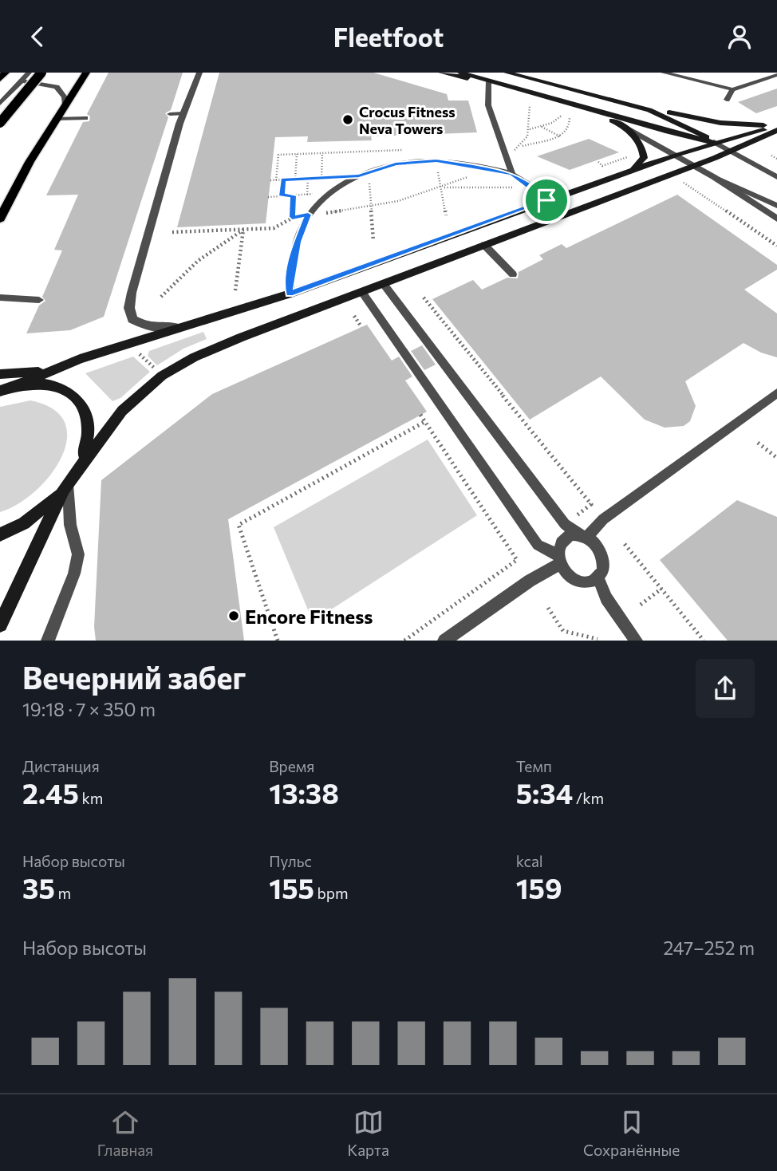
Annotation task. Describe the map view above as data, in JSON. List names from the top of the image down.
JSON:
{
  "places": ["Crocus Fitness Neva Towers", "Encore Fitness"],
  "page": {
    "header": "Fleetfoot",
    "heading": ["Вечерний забег", "19:18 · 7 × 350 m"],
    "stats": [
      ["Дистанция", "2.45 km"],
      ["Время", "13:38"],
      ["Темп", "5:34 /km"],
      ["Набор высоты", "35 m"],
      ["Пульс", "155 bpm"],
      ["kcal", "159"]
    ],
    "chart": ["Набор высоты", "247–252 m"],
    "tabs": ["Главная", "Карта", "Сохранённые"]
  }
}
